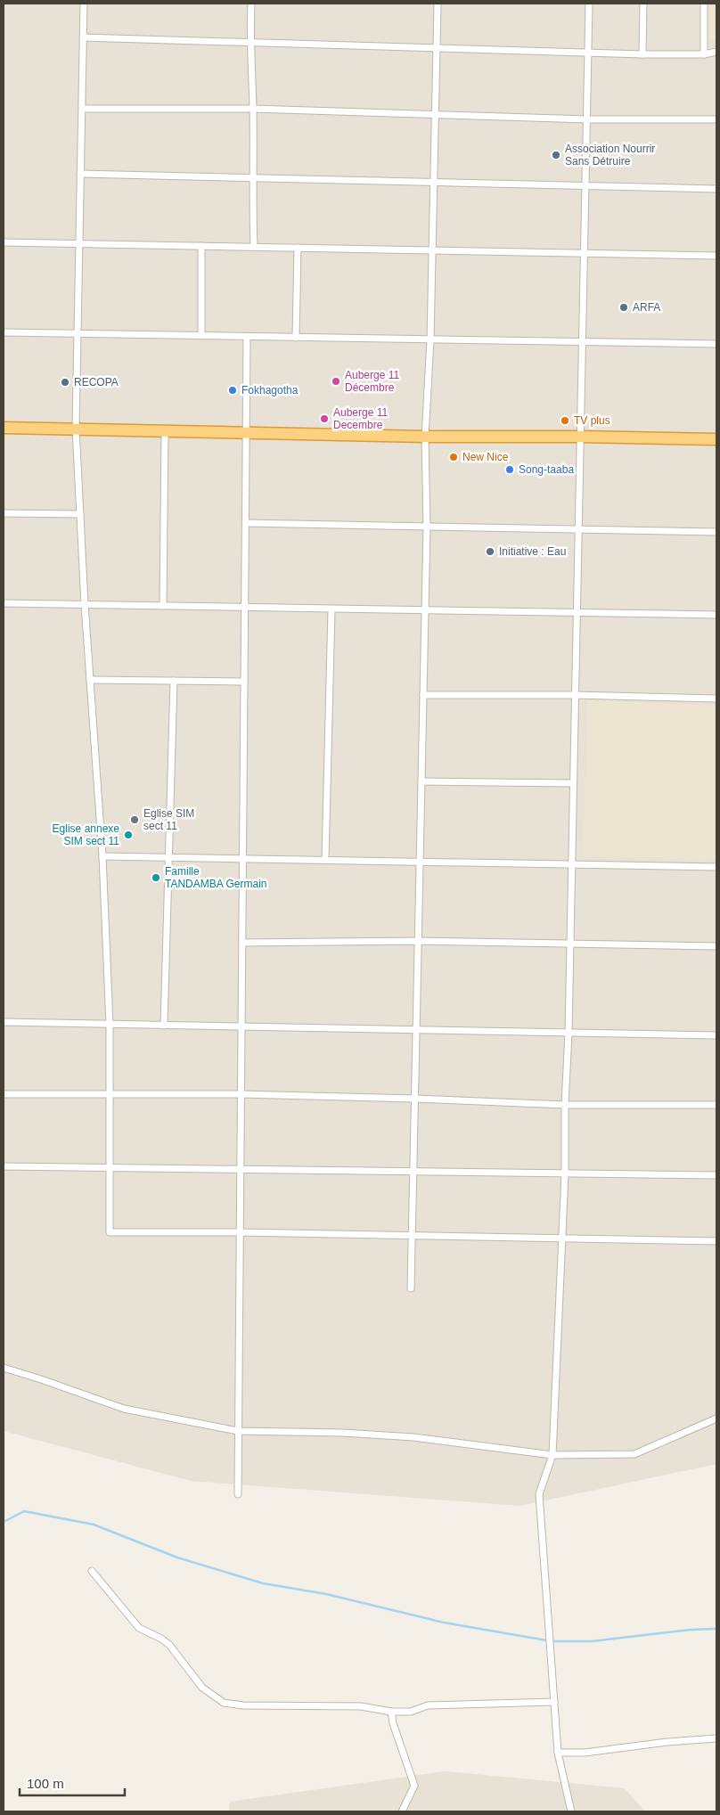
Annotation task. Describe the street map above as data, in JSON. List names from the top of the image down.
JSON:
{
  "places": [
    "Association Nourrir Sans Détruire",
    "ARFA",
    "Auberge 11 Décembre",
    "RECOPA",
    "Fokhagotha",
    "Auberge 11 Decembre",
    "TV plus",
    "New Nice",
    "Song-taaba",
    "Initiative : Eau",
    "Eglise SIM sect 11",
    "Eglise annexe SIM sect 11",
    "Famille TANDAMBA Germain"
  ],
  "scale_bar": "100 m"
}
